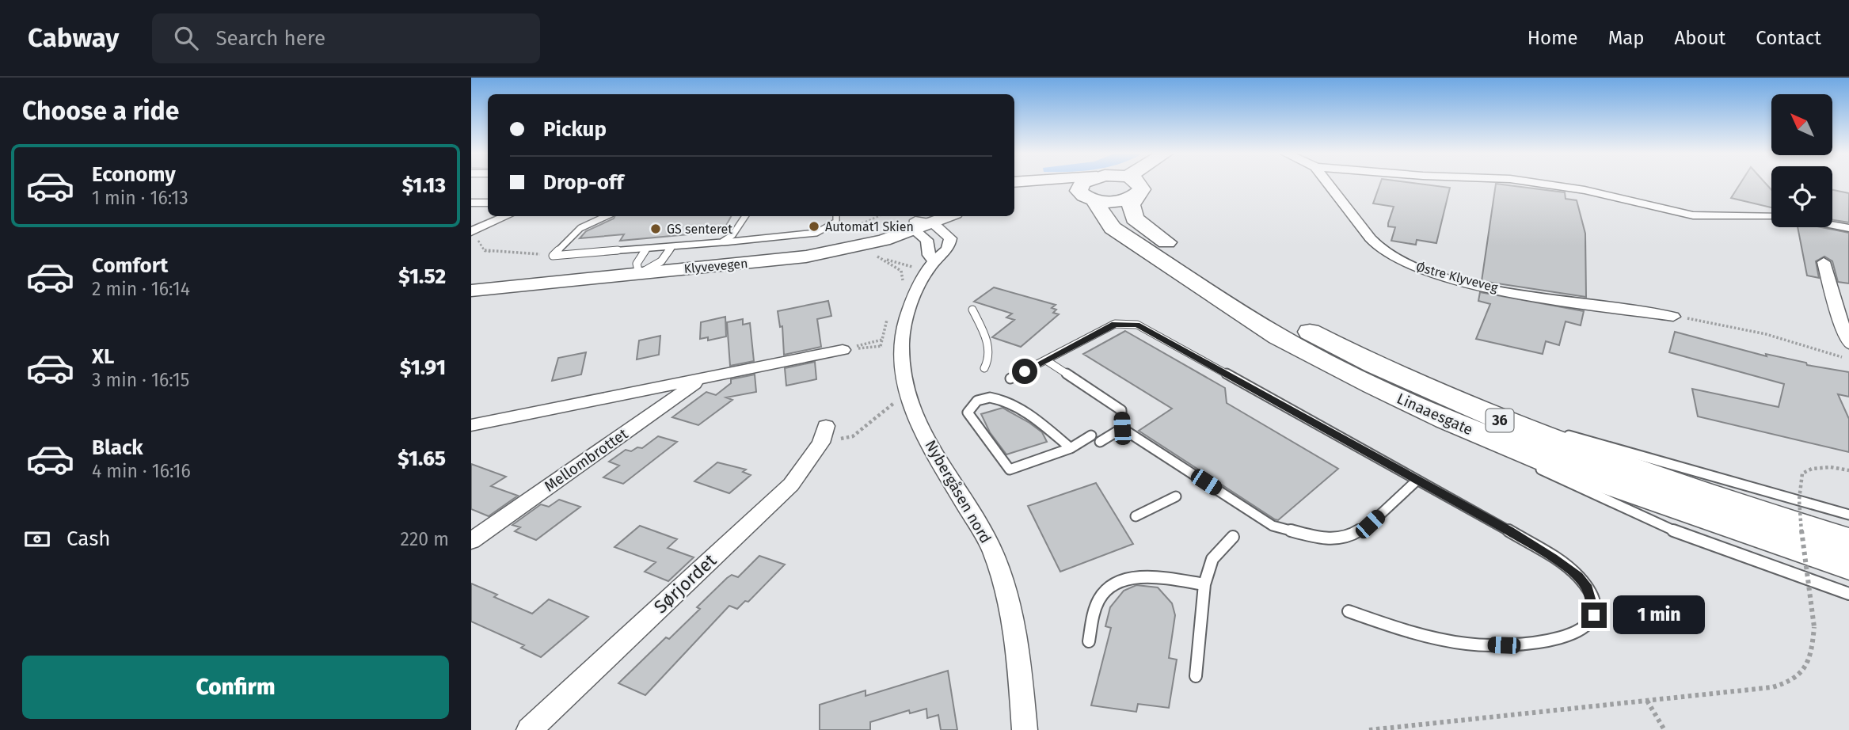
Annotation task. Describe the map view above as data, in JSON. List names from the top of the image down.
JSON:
{
  "streets": {
    "highway": ["Linaaesgate", "36"],
    "main road": ["Klyvevegen"],
    "street": [
      "Østre Klyveveg",
      "Mellombrottet",
      "Nybergåsen nord",
      "Sørjordet"
    ]
  },
  "crossings": [
    ["Klyvevegen", "Nybergåsen nord"]
  ],
  "places": ["Automat1 Skien", "GS senteret"],
  "north": "top left",
  "page": {
    "header": "Cabway",
    "search": "Search here",
    "nav": [
      "Home",
      "Map",
      "About",
      "Contact"
    ],
    "heading": "Choose a ride",
    "banner": ["Pickup", "Drop-off"],
    "list": [
      {
        "name": "Economy",
        "note": "1 min · 16:13",
        "value": "$1.13"
      },
      {
        "name": "Comfort",
        "note": "2 min · 16:14",
        "value": "$1.52"
      },
      {
        "name": "XL",
        "note": "3 min · 16:15",
        "value": "$1.91"
      },
      {
        "name": "Black",
        "note": "4 min · 16:16",
        "value": "$1.65"
      }
    ],
    "pay": ["Cash", "220 m"],
    "bubble": "1 min",
    "buttons": "Confirm"
  }
}
